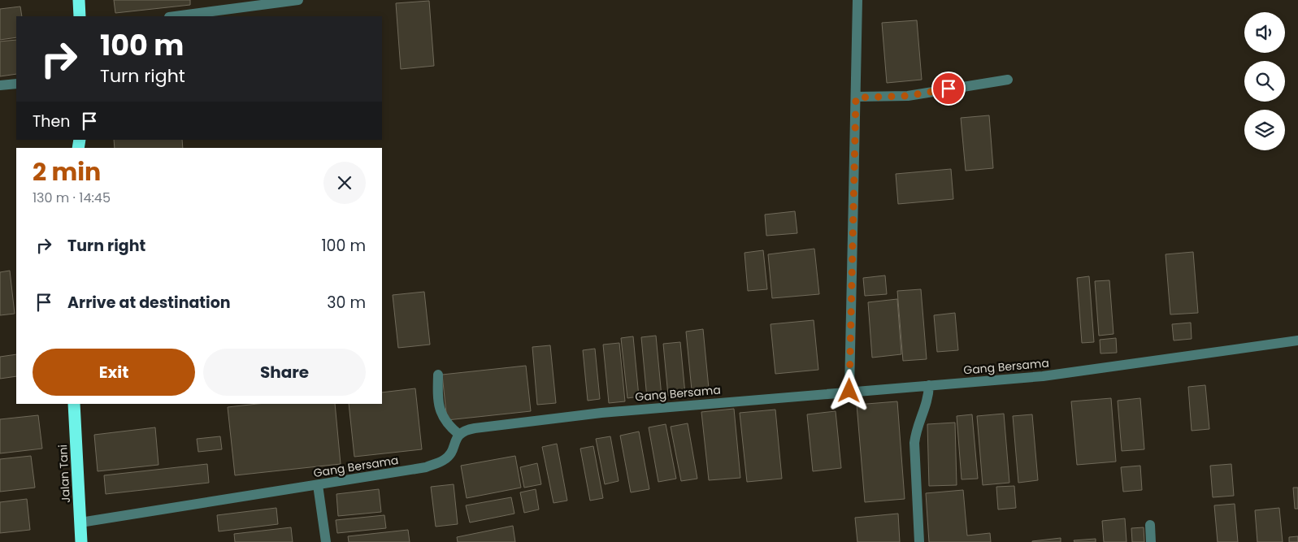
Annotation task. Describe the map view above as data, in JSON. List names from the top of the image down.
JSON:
{
  "streets": {
    "highway": ["Jalan Tani"],
    "street": ["Gang Bersama"]
  },
  "crossings": [
    ["Gang Bersama", "Jalan Tani"]
  ],
  "page": {
    "turn": ["100 m", "Turn right"],
    "then": "Then",
    "heading": ["2 min", "130 m · 14:45"],
    "list": [
      {
        "name": "Turn right",
        "value": "100 m"
      },
      {
        "name": "Arrive at destination",
        "value": "30 m"
      }
    ],
    "buttons": ["Exit", "Share"]
  }
}
